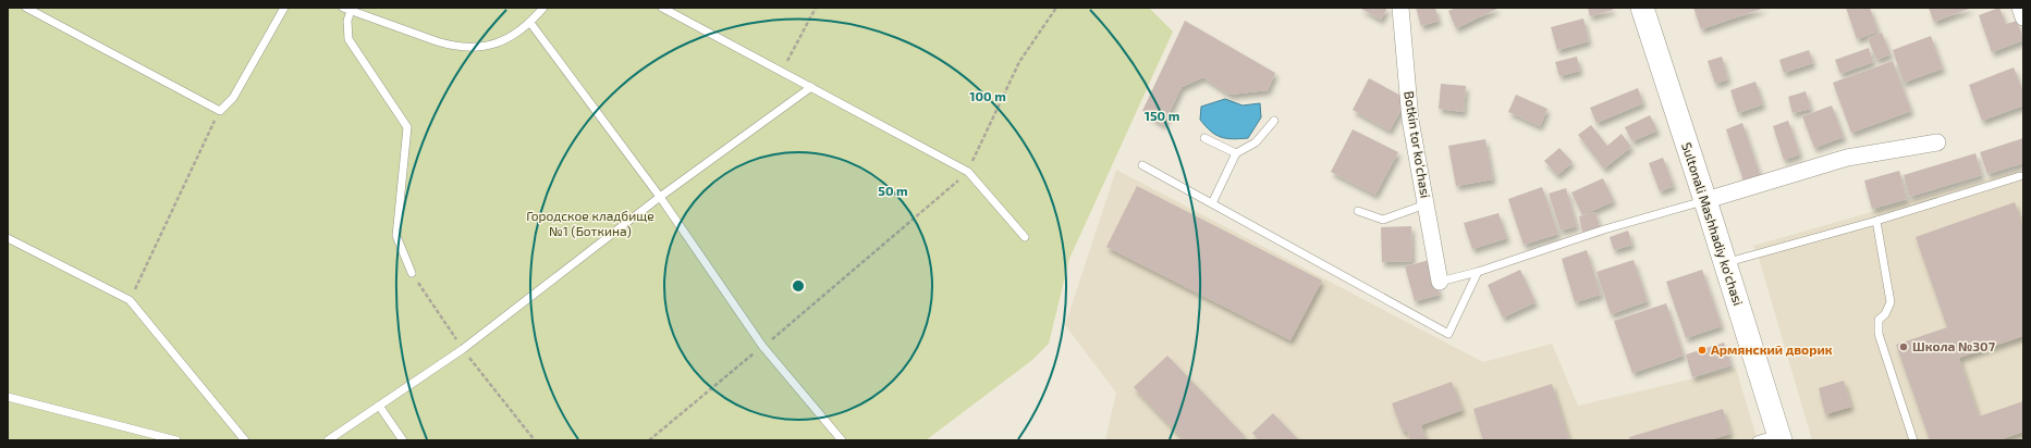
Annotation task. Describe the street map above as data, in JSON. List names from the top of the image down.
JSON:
{
  "streets": {
    "street": ["Botkin tor ko'chasi", "Sultonali Mashhadiy ko'chasi"]
  },
  "parks": ["Городское кладбище №1 (Боткина)"],
  "places": ["Школа №307", "Армянский дворик"],
  "rings": ["100 m", "150 m", "50 m"]
}
